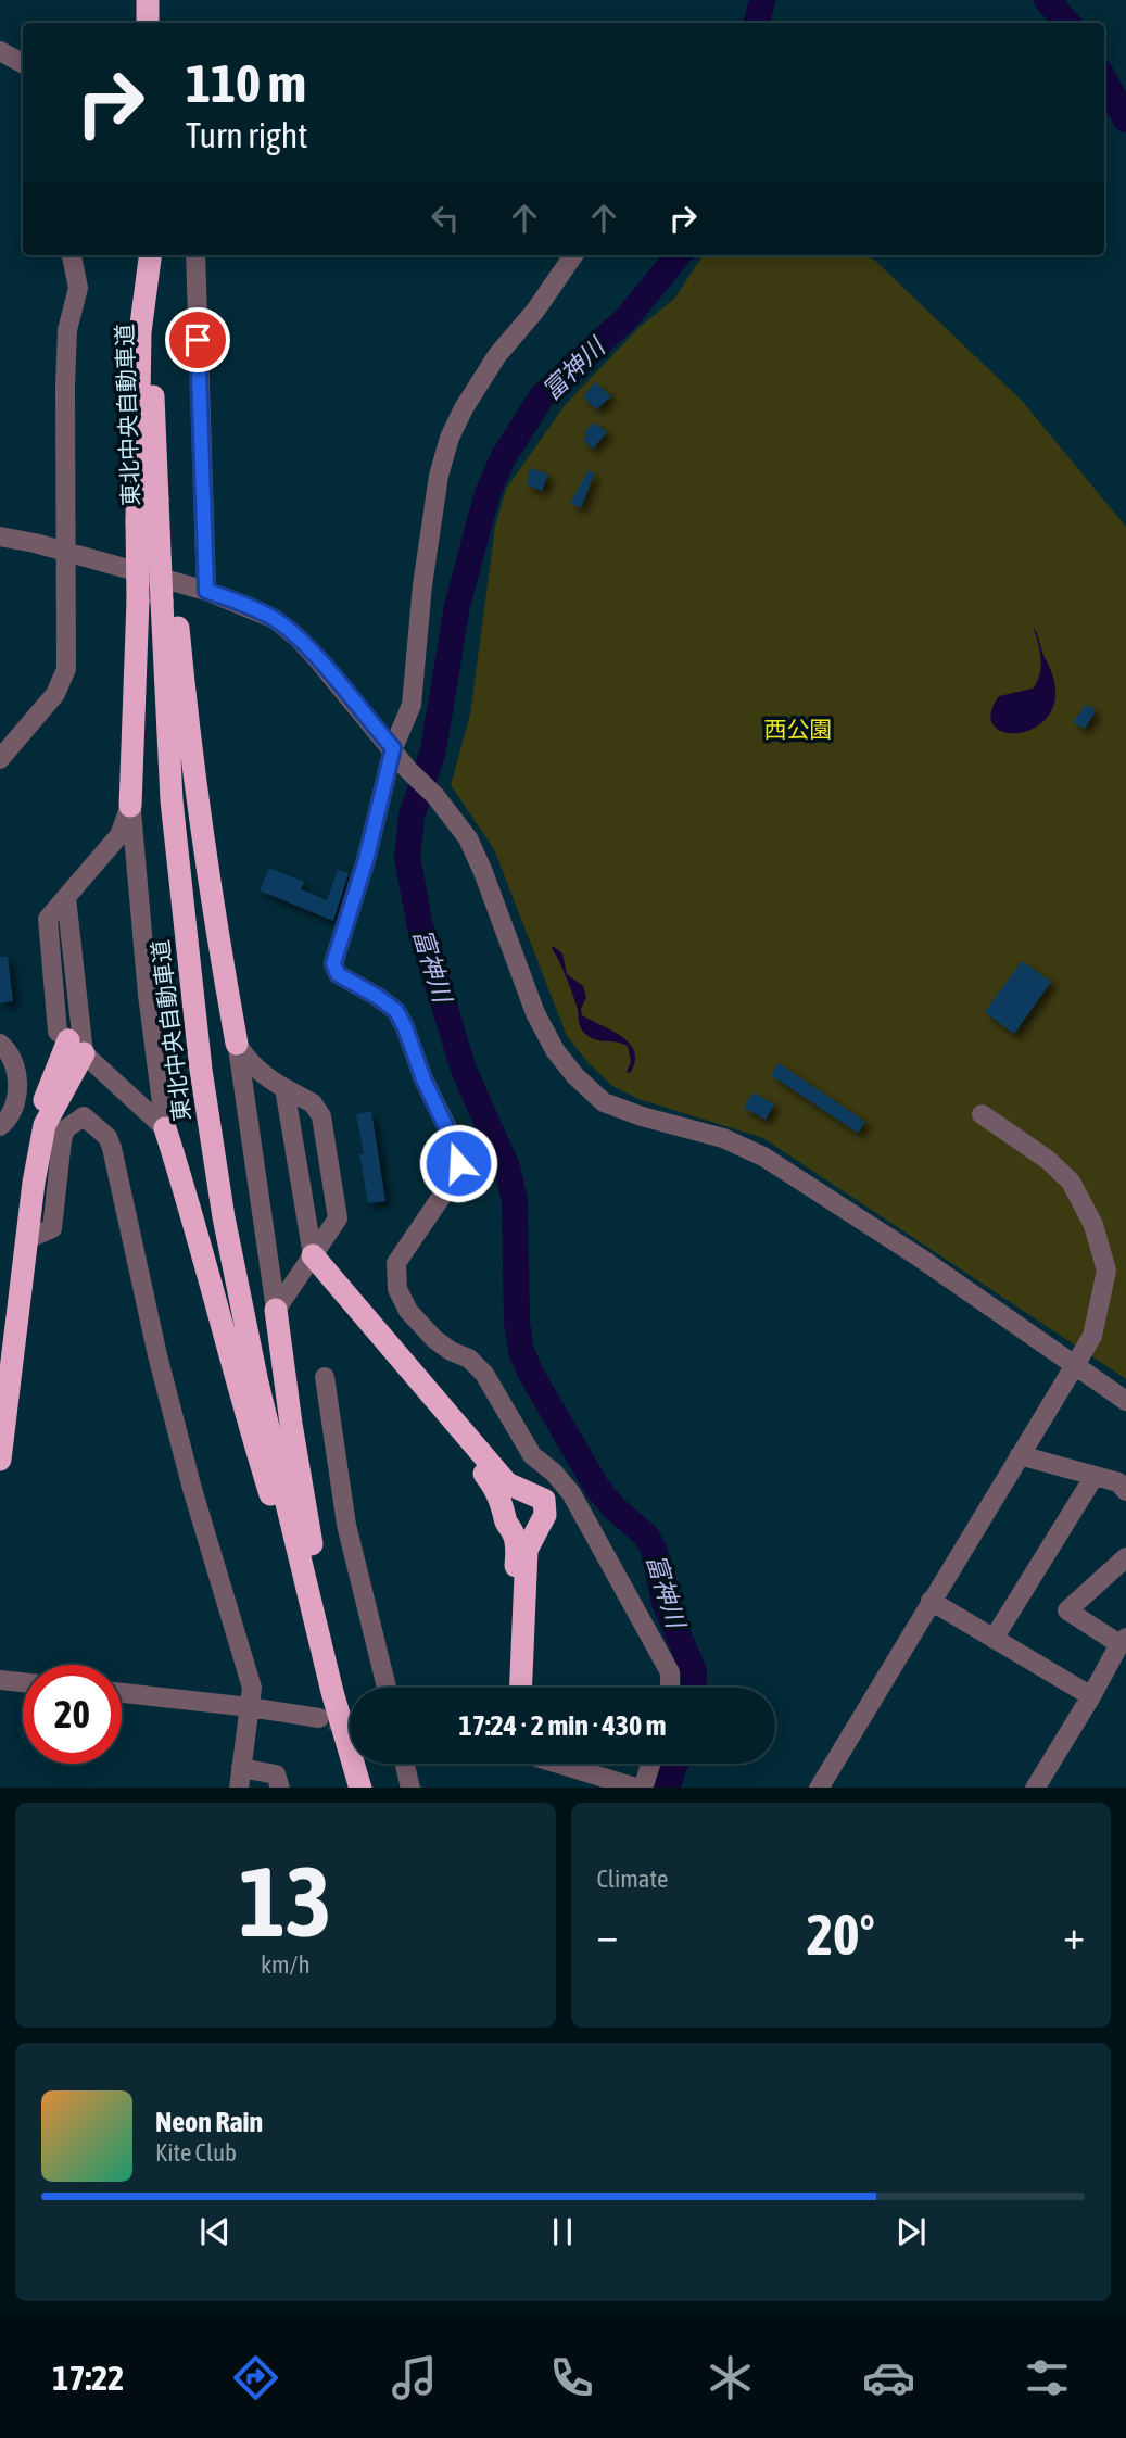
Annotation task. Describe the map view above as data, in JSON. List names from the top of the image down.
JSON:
{
  "streets": {
    "highway": ["東北中央自動車道"]
  },
  "water": ["富神川"],
  "parks": ["西公園"],
  "page": {
    "turn": ["110 m", "Turn right"],
    "limit": "20",
    "trip": "17:24 · 2 min · 430 m",
    "tile": [
      ["13", "km/h"],
      "Climate"
    ],
    "heat": ["−", "20°", "+"],
    "song": ["Neon Rain", "Kite Club"],
    "tabs": "17:22"
  }
}
